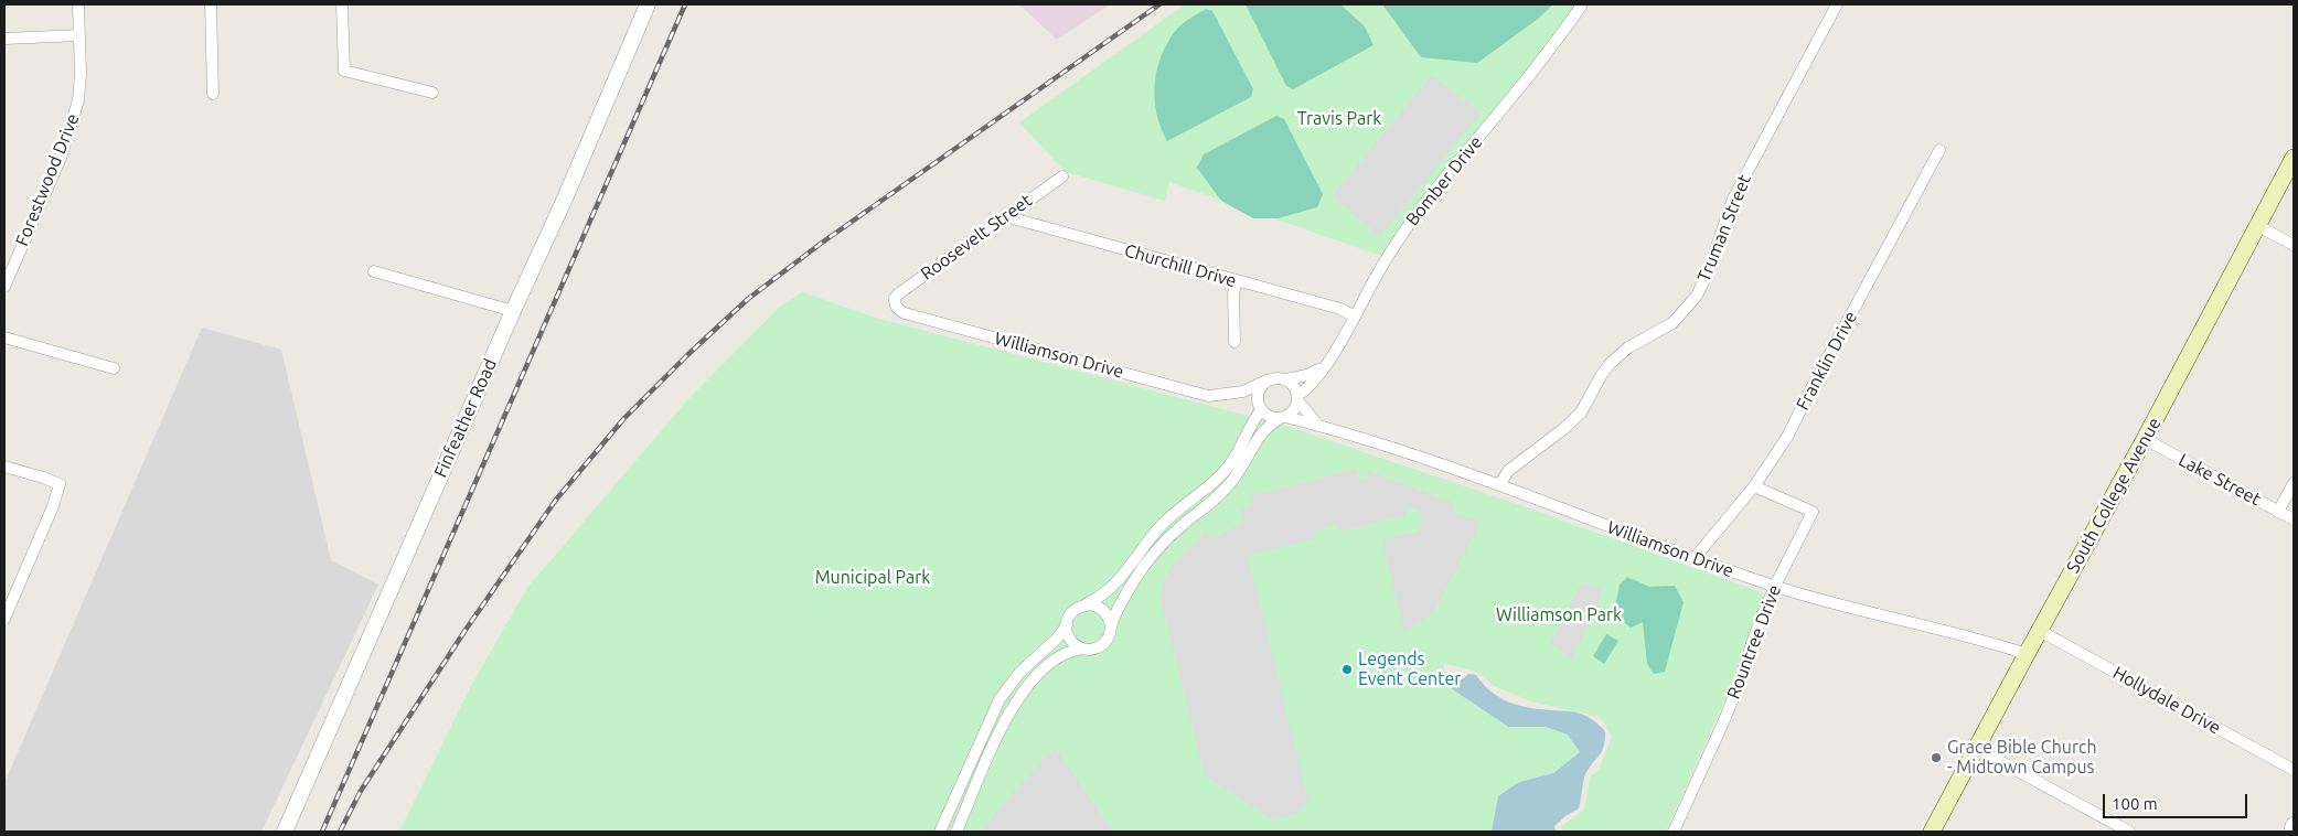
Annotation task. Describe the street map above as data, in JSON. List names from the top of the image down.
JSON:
{
  "streets": {
    "main road": ["South College Avenue"],
    "street": [
      "Forestwood Drive",
      "Bomber Drive",
      "Truman Street",
      "Roosevelt Street",
      "Churchill Drive",
      "Williamson Drive",
      "Franklin Drive",
      "Finfeather Road",
      "Lake Street",
      "Rountree Drive",
      "Hollydale Drive"
    ]
  },
  "crossings": [
    ["Bomber Drive", "Churchill Drive"],
    ["Bomber Drive", "Williamson Drive"],
    ["Truman Street", "Williamson Drive"],
    ["Roosevelt Street", "Churchill Drive"],
    ["Roosevelt Street", "Williamson Drive"],
    ["Williamson Drive", "Franklin Drive"],
    ["Williamson Drive", "South College Avenue"],
    ["Williamson Drive", "Rountree Drive"],
    ["Franklin Drive", "Rountree Drive"],
    ["Lake Street", "South College Avenue"],
    ["South College Avenue", "Hollydale Drive"]
  ],
  "parks": ["Travis Park", "Municipal Park", "Williamson Park"],
  "places": ["Legends Event Center", "Grace Bible Church - Midtown Campus"],
  "scale_bar": "100 m"
}
